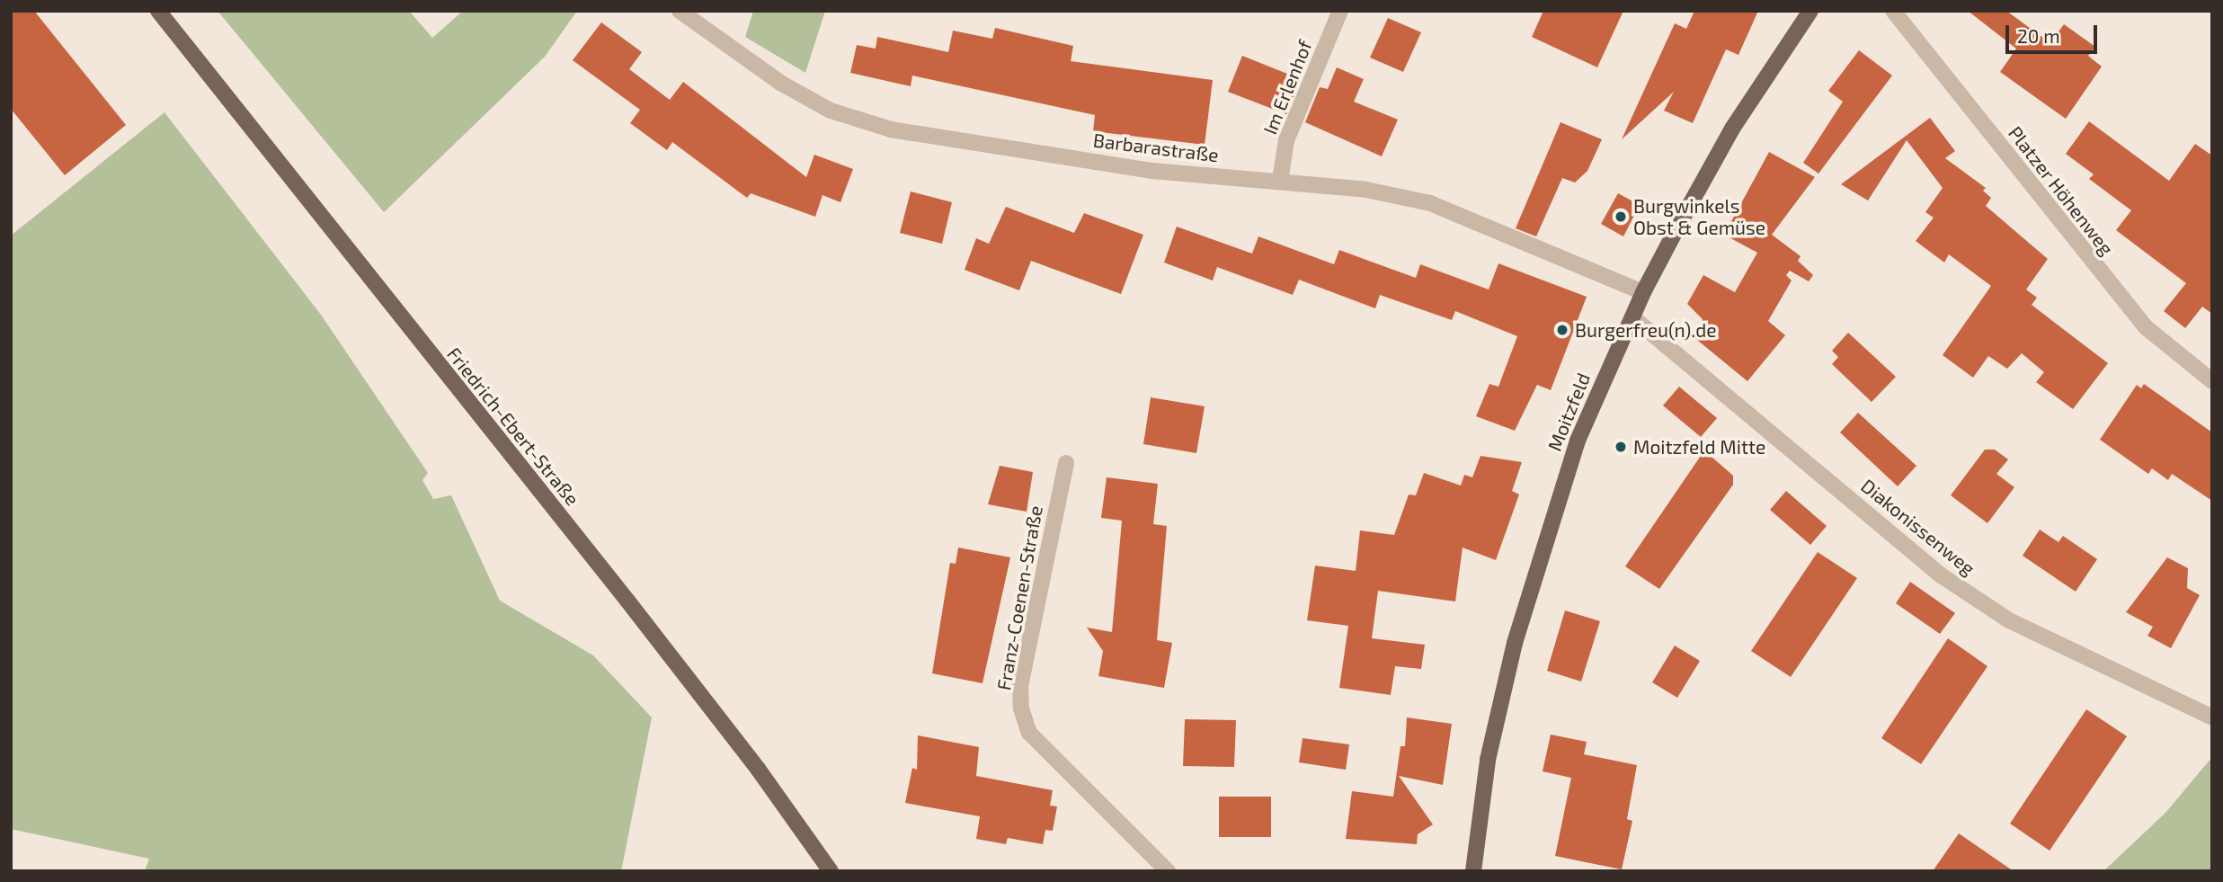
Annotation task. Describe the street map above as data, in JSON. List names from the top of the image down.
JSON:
{
  "streets": {
    "main road": ["Moitzfeld", "Friedrich-Ebert-Straße"],
    "street": [
      "Im Erlenhof",
      "Barbarastraße",
      "Platzer Höhenweg",
      "Diakonissenweg",
      "Franz-Coenen-Straße"
    ]
  },
  "crossings": [
    ["Im Erlenhof", "Barbarastraße"],
    ["Barbarastraße", "Moitzfeld"],
    ["Moitzfeld", "Diakonissenweg"]
  ],
  "places": ["Burgwinkels Obst & Gemüse", "Burgerfreu(n).de", "Moitzfeld Mitte"],
  "scale_bar": "20 m"
}
